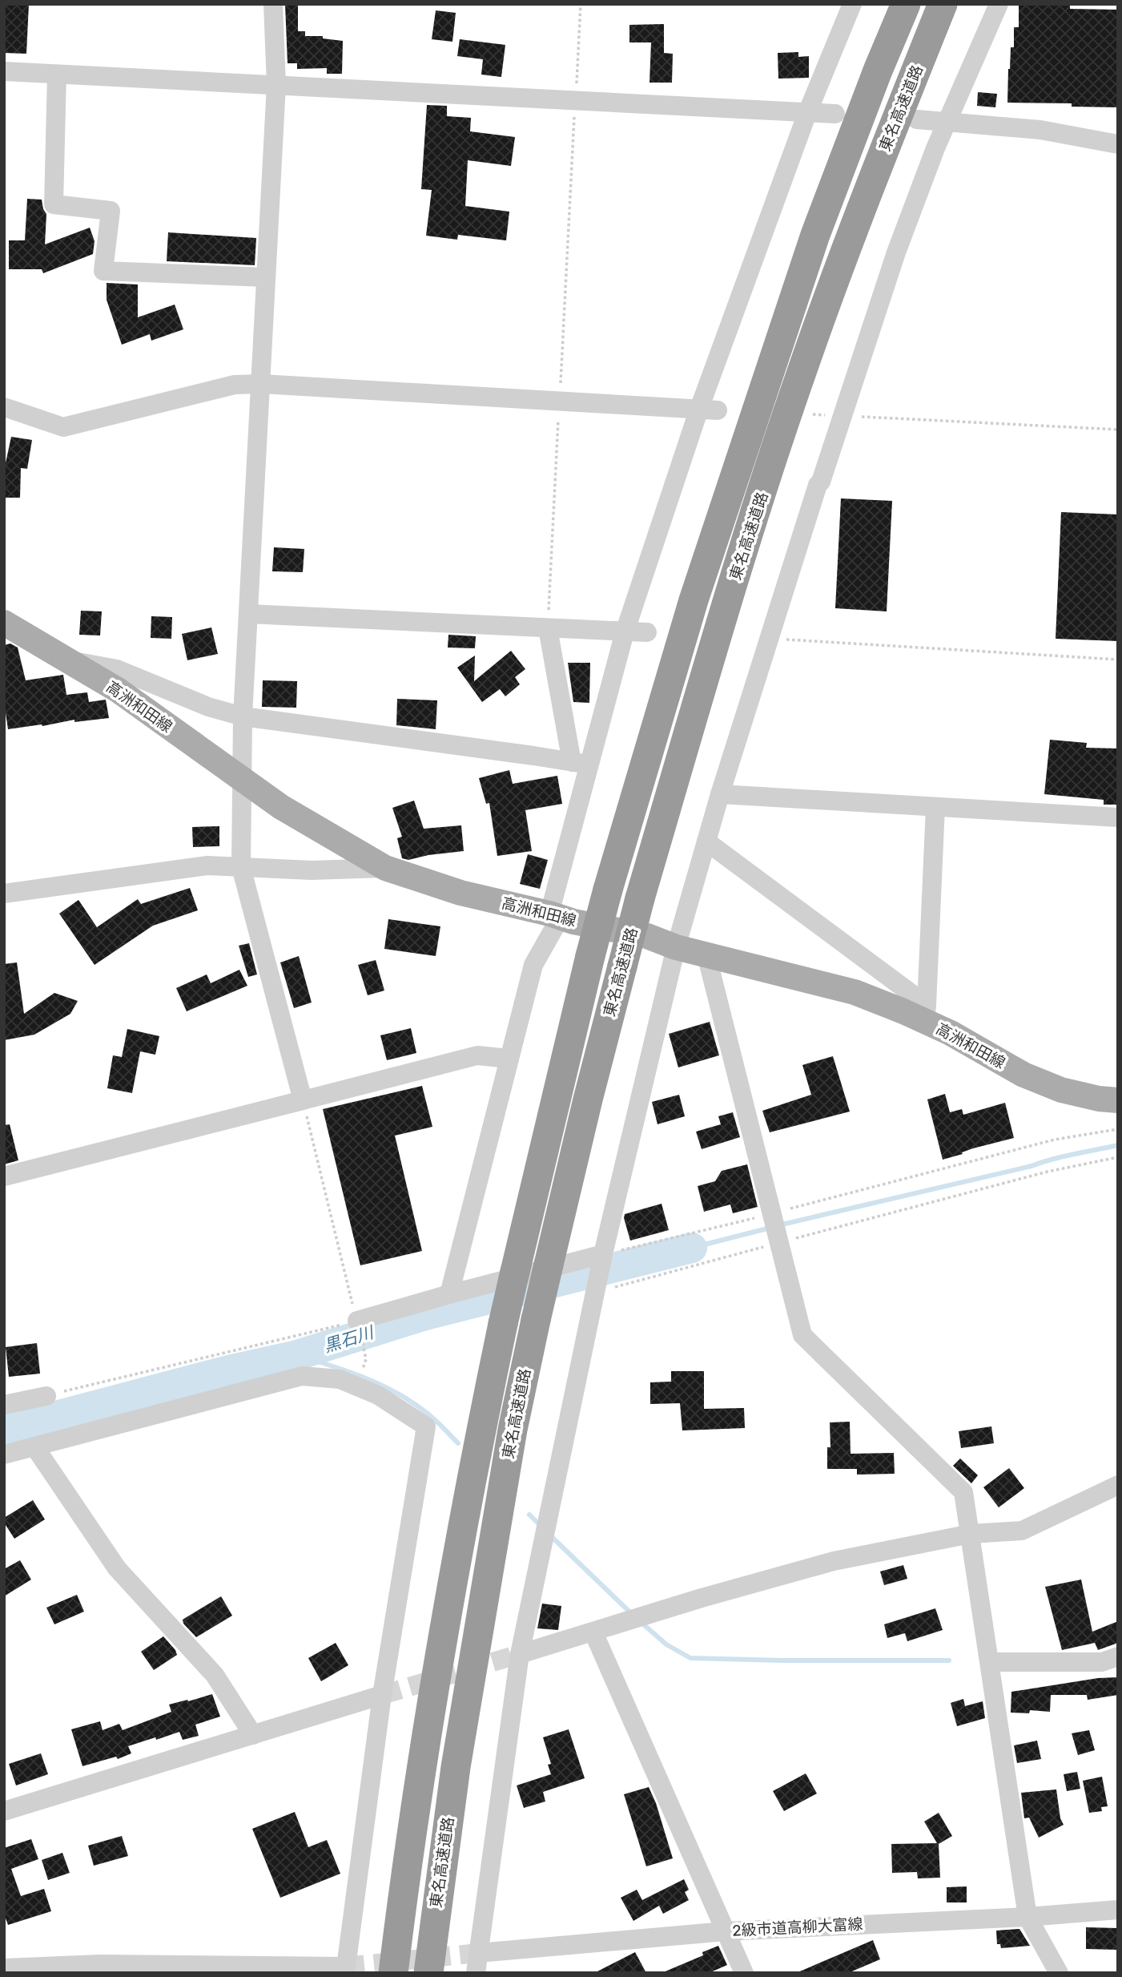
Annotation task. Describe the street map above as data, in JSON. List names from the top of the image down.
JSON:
{
  "streets": {
    "highway": ["東名高速道路"],
    "main road": ["高洲和田線"],
    "street": ["2級市道高柳大富線"]
  },
  "water": ["黒石川"]
}
